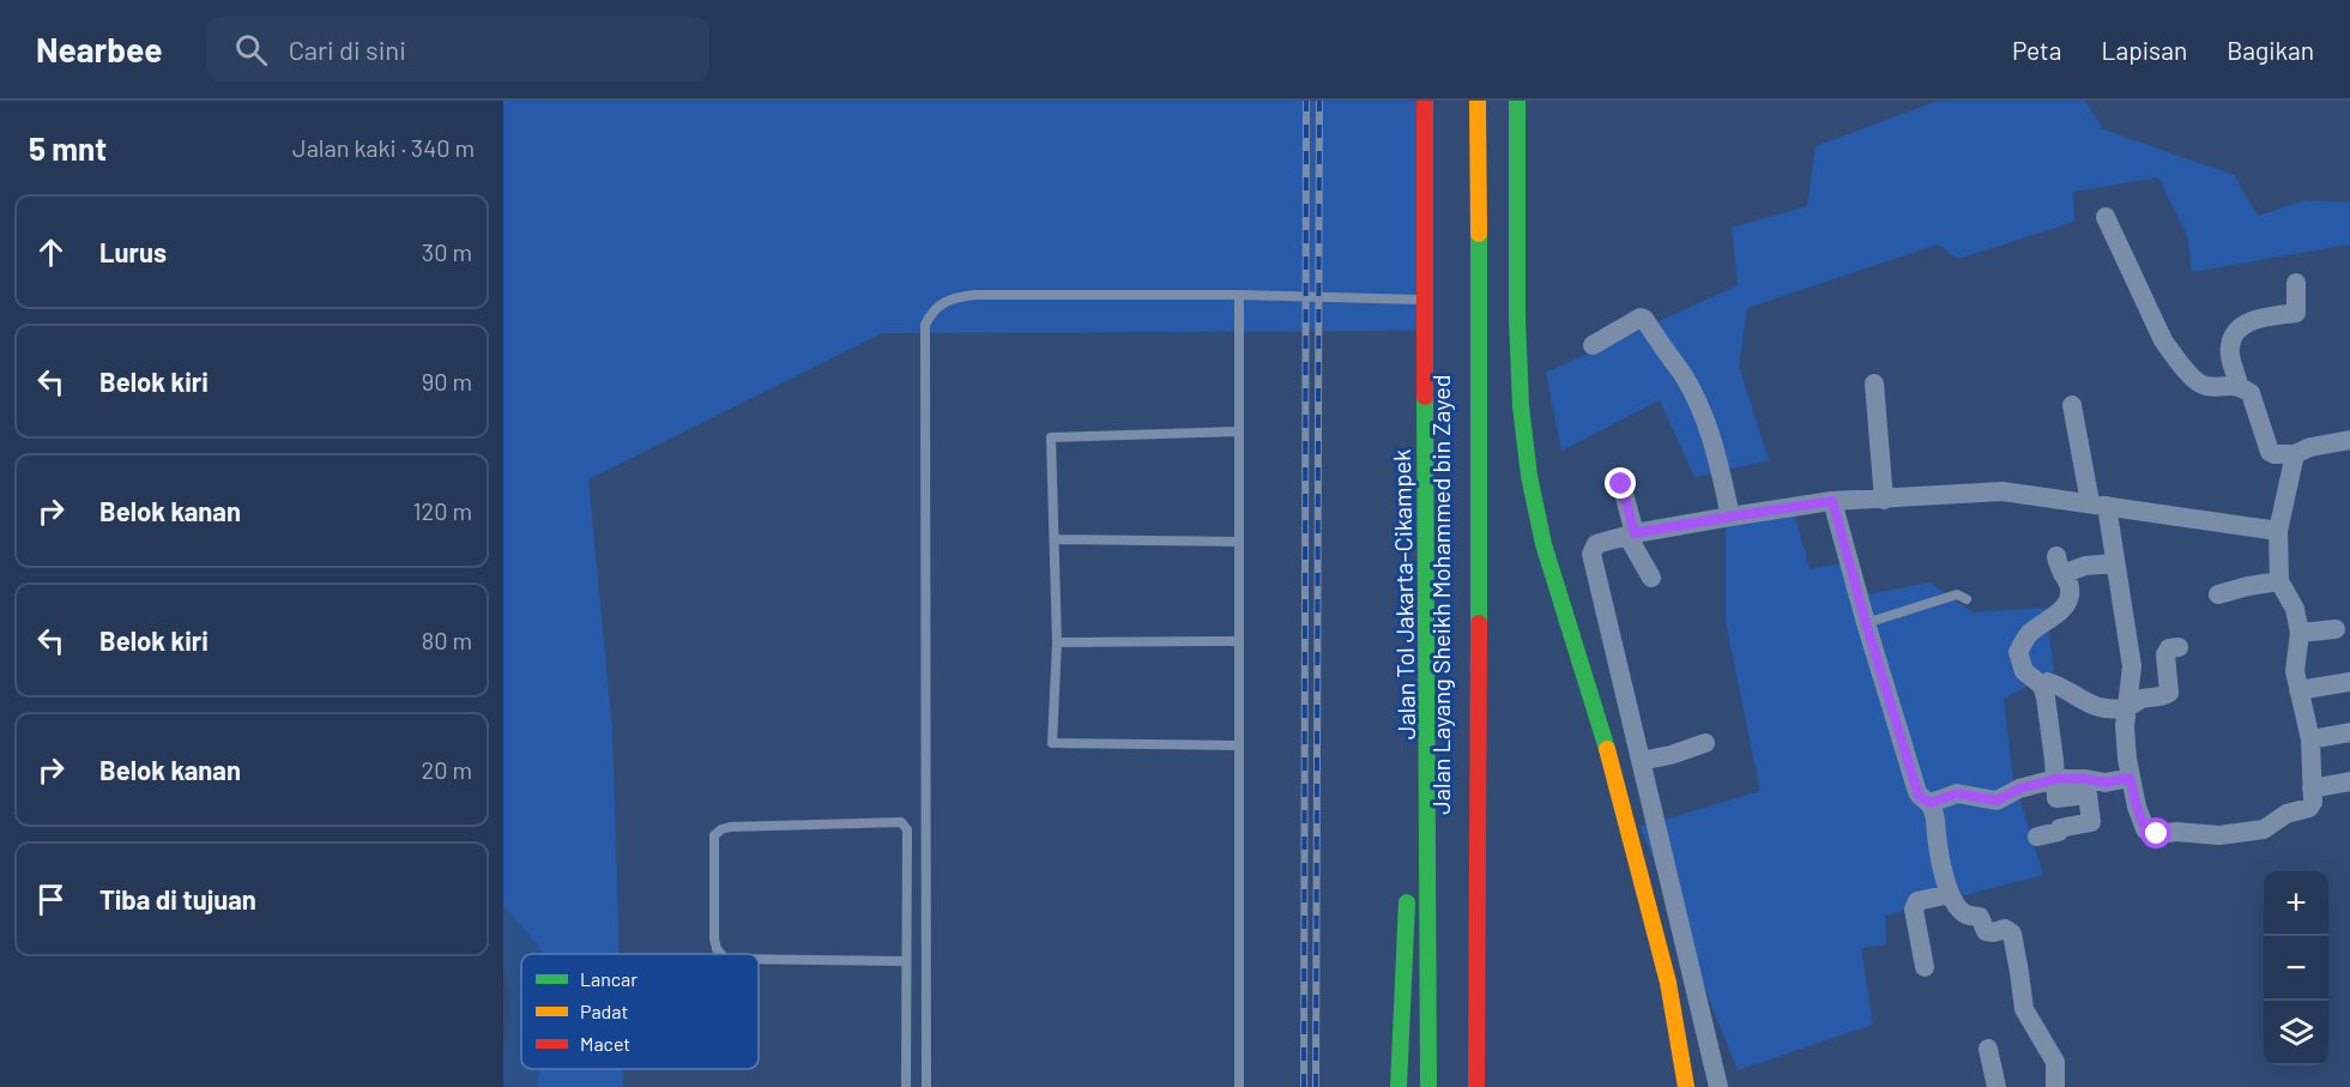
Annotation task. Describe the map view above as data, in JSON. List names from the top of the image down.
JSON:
{
  "streets": {
    "highway": ["Jalan Tol Jakarta–Cikampek", "Jalan Layang Sheikh Mohammed bin Zayed"]
  },
  "legend": ["Lancar", "Padat", "Macet"],
  "page": {
    "header": "Nearbee",
    "search": "Cari di sini",
    "nav": ["Peta", "Lapisan", "Bagikan"],
    "heading": ["5 mnt", "Jalan kaki · 340 m"],
    "list": [
      ["Lurus", "30 m"],
      ["Belok kiri", "90 m"],
      ["Belok kanan", "120 m"],
      ["Belok kiri", "80 m"],
      ["Belok kanan", "20 m"],
      "Tiba di tujuan"
    ],
    "map_buttons": ["+", "−"]
  }
}
